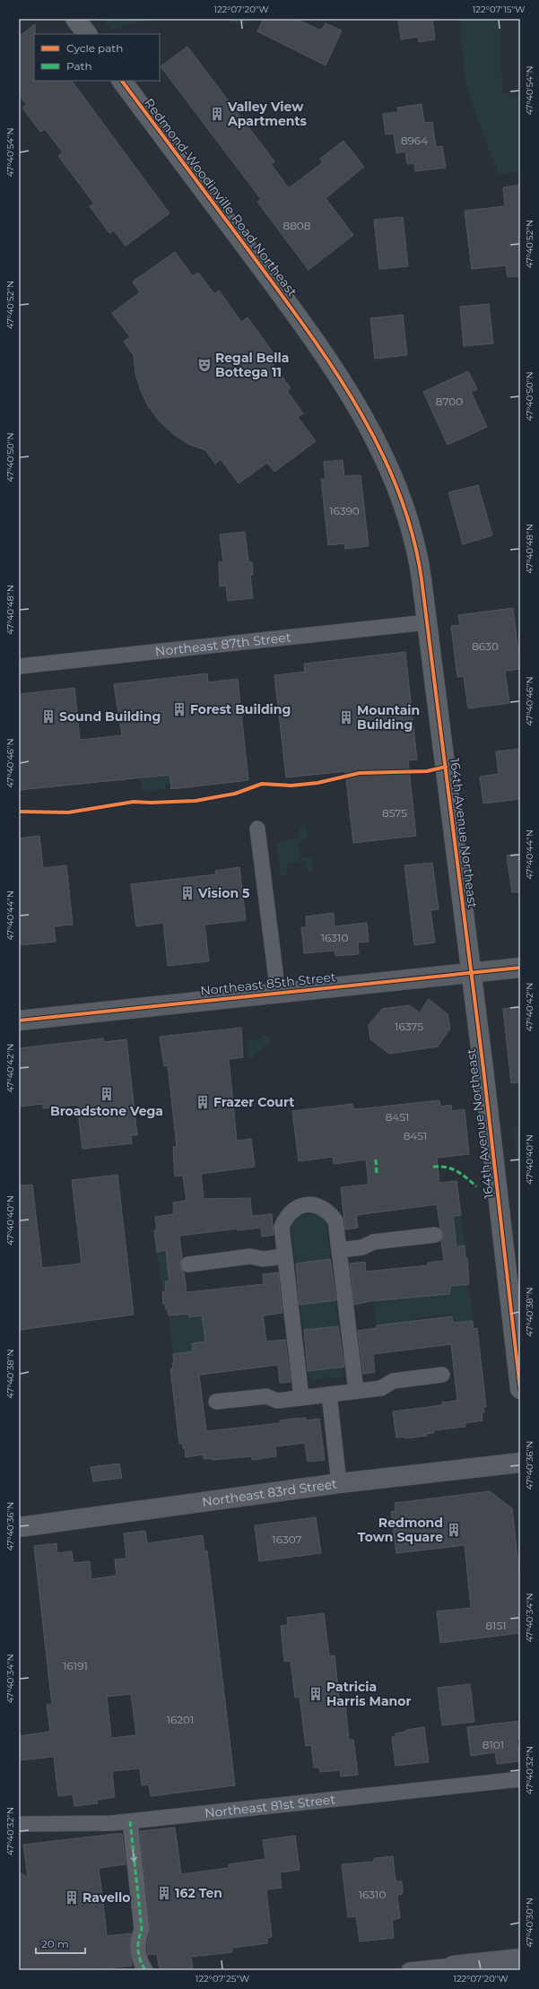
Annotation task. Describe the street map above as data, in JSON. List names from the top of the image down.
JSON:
{
  "streets": {
    "main road": ["Redmond-Woodinville Road Northeast", "164th Avenue Northeast"],
    "street": [
      "Northeast 87th Street",
      "Northeast 85th Street",
      "Northeast 83rd Street",
      "Northeast 81st Street"
    ]
  },
  "crossings": [
    ["Redmond-Woodinville Road Northeast", "164th Avenue Northeast"],
    ["Northeast 87th Street", "164th Avenue Northeast"],
    ["164th Avenue Northeast", "Northeast 85th Street"]
  ],
  "places": {
    "building": [
      "Valley View Apartments",
      "Forest Building",
      "Sound Building",
      "Mountain Building",
      "Vision 5",
      "Broadstone Vega",
      "Frazer Court",
      "Redmond Town Square",
      "Patricia Harris Manor",
      "162 Ten",
      "Ravello"
    ],
    "theatre": ["Regal Bella Bottega 11"]
  },
  "house_numbers": [
    "8964",
    "8808",
    "8700",
    "16390",
    "8630",
    "8575",
    "16310",
    "16375",
    "8451",
    "8451",
    "16307",
    "8151",
    "16191",
    "16201",
    "8101",
    "16310"
  ],
  "legend": ["Cycle path", "Path"],
  "scale_bar": "20 m",
  "coordinates": [
    "122°07'20\"W",
    "122°07'15\"W",
    "47°40'54\"N",
    "47°40'52\"N",
    "47°40'50\"N",
    "47°40'48\"N",
    "47°40'46\"N",
    "47°40'44\"N",
    "47°40'42\"N",
    "47°40'40\"N",
    "47°40'38\"N",
    "47°40'36\"N",
    "47°40'34\"N",
    "47°40'32\"N",
    "47°40'30\"N",
    "122°07'25\"W"
  ]
}
